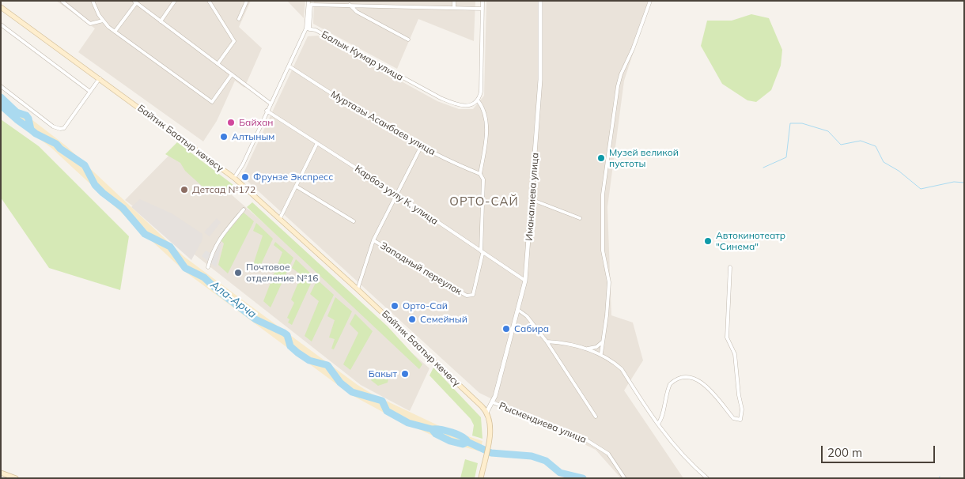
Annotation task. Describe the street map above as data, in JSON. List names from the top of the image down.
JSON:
{
  "streets": {
    "main road": ["Байтик Баатыр көчөсү"],
    "street": [
      "Балык Кумар улица",
      "Муртазы Асанбаев улица",
      "Карбоз уулу К. улица",
      "Иманалиева улица",
      "Западный переулок",
      "Рысмендиева улица"
    ]
  },
  "crossings": [
    ["Муртазы Асанбаев улица", "Западный переулок"],
    ["Байтик Баатыр көчөсү", "Иманалиева улица"],
    ["Байтик Баатыр көчөсү", "Западный переулок"],
    ["Карбоз уулу К. улица", "Иманалиева улица"],
    ["Карбоз уулу К. улица", "Западный переулок"],
    ["Иманалиева улица", "Рысмендиева улица"]
  ],
  "districts": ["ОРТО-САЙ"],
  "water": ["Ала-Арча"],
  "places": [
    "Байхан",
    "Алтыным",
    "Музей великой пустоты",
    "Фрунзе Экспресс",
    "Детсад №172",
    "Автокинотеатр \"Синема\"",
    "Почтовое отделение №16",
    "Орто-Сай",
    "Семейный",
    "Сабира",
    "Бакыт"
  ],
  "scale_bar": "200 m"
}
